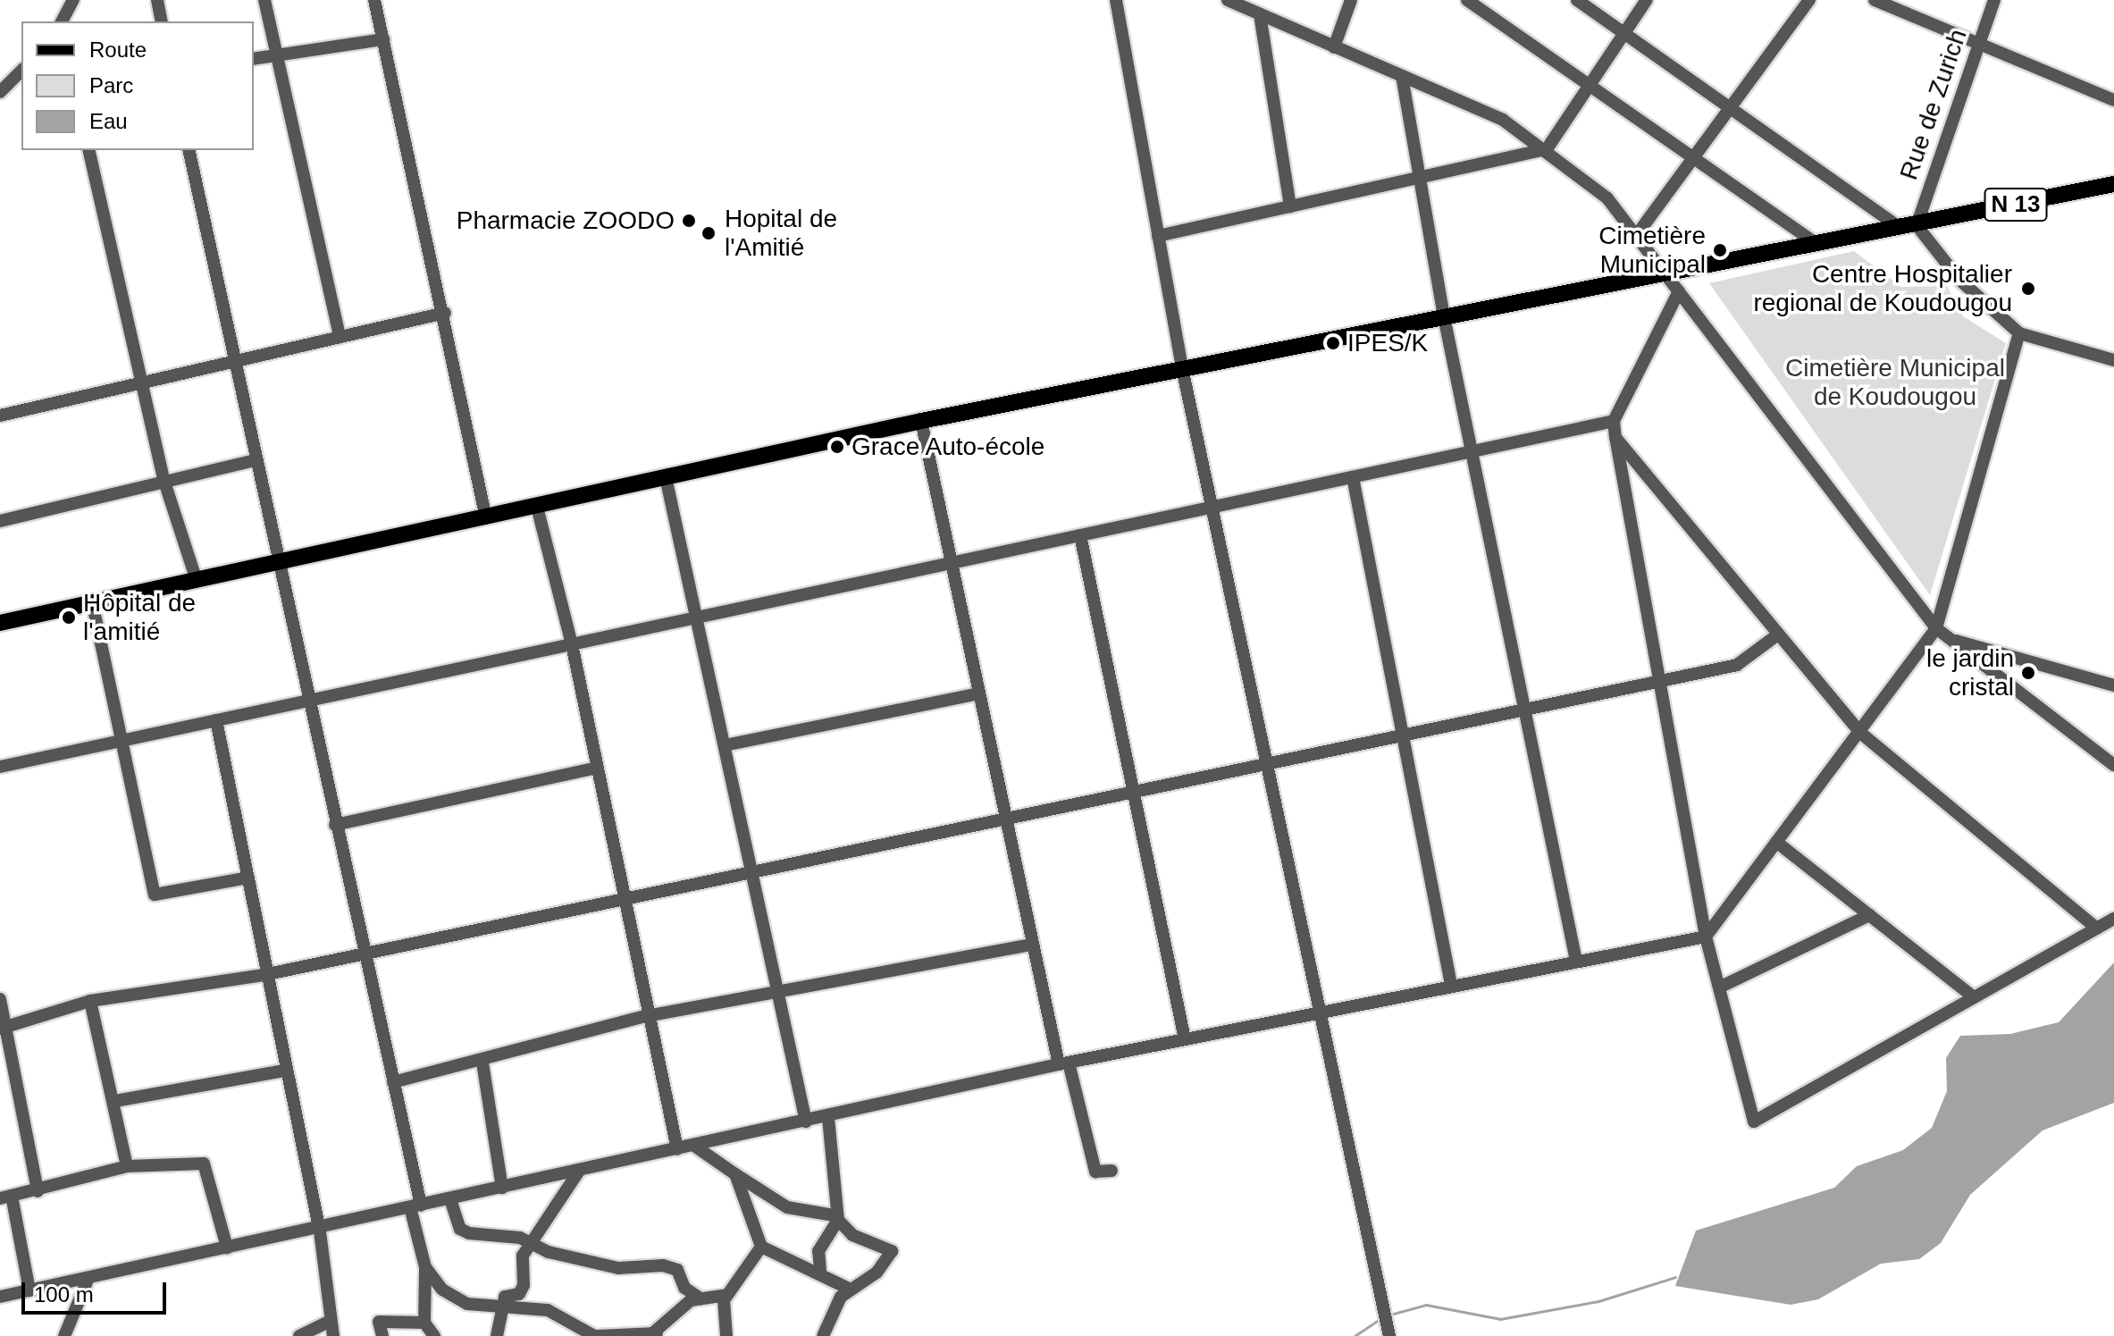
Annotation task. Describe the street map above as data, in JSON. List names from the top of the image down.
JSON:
{
  "streets": {
    "main road": ["N 13"],
    "street": ["Rue de Zurich"]
  },
  "crossings": [
    ["Rue de Zurich", "N 13"]
  ],
  "parks": ["Cimetière Municipal de Koudougou"],
  "places": [
    "Pharmacie ZOODO",
    "Hopital de l'Amitié",
    "Cimetière Municipal",
    "Centre Hospitalier regional de Koudougou",
    "IPES/K",
    "Grace Auto-école",
    "Hôpital de l'amitié",
    "le jardin cristal"
  ],
  "legend": ["Route", "Parc", "Eau"],
  "scale_bar": "100 m"
}
